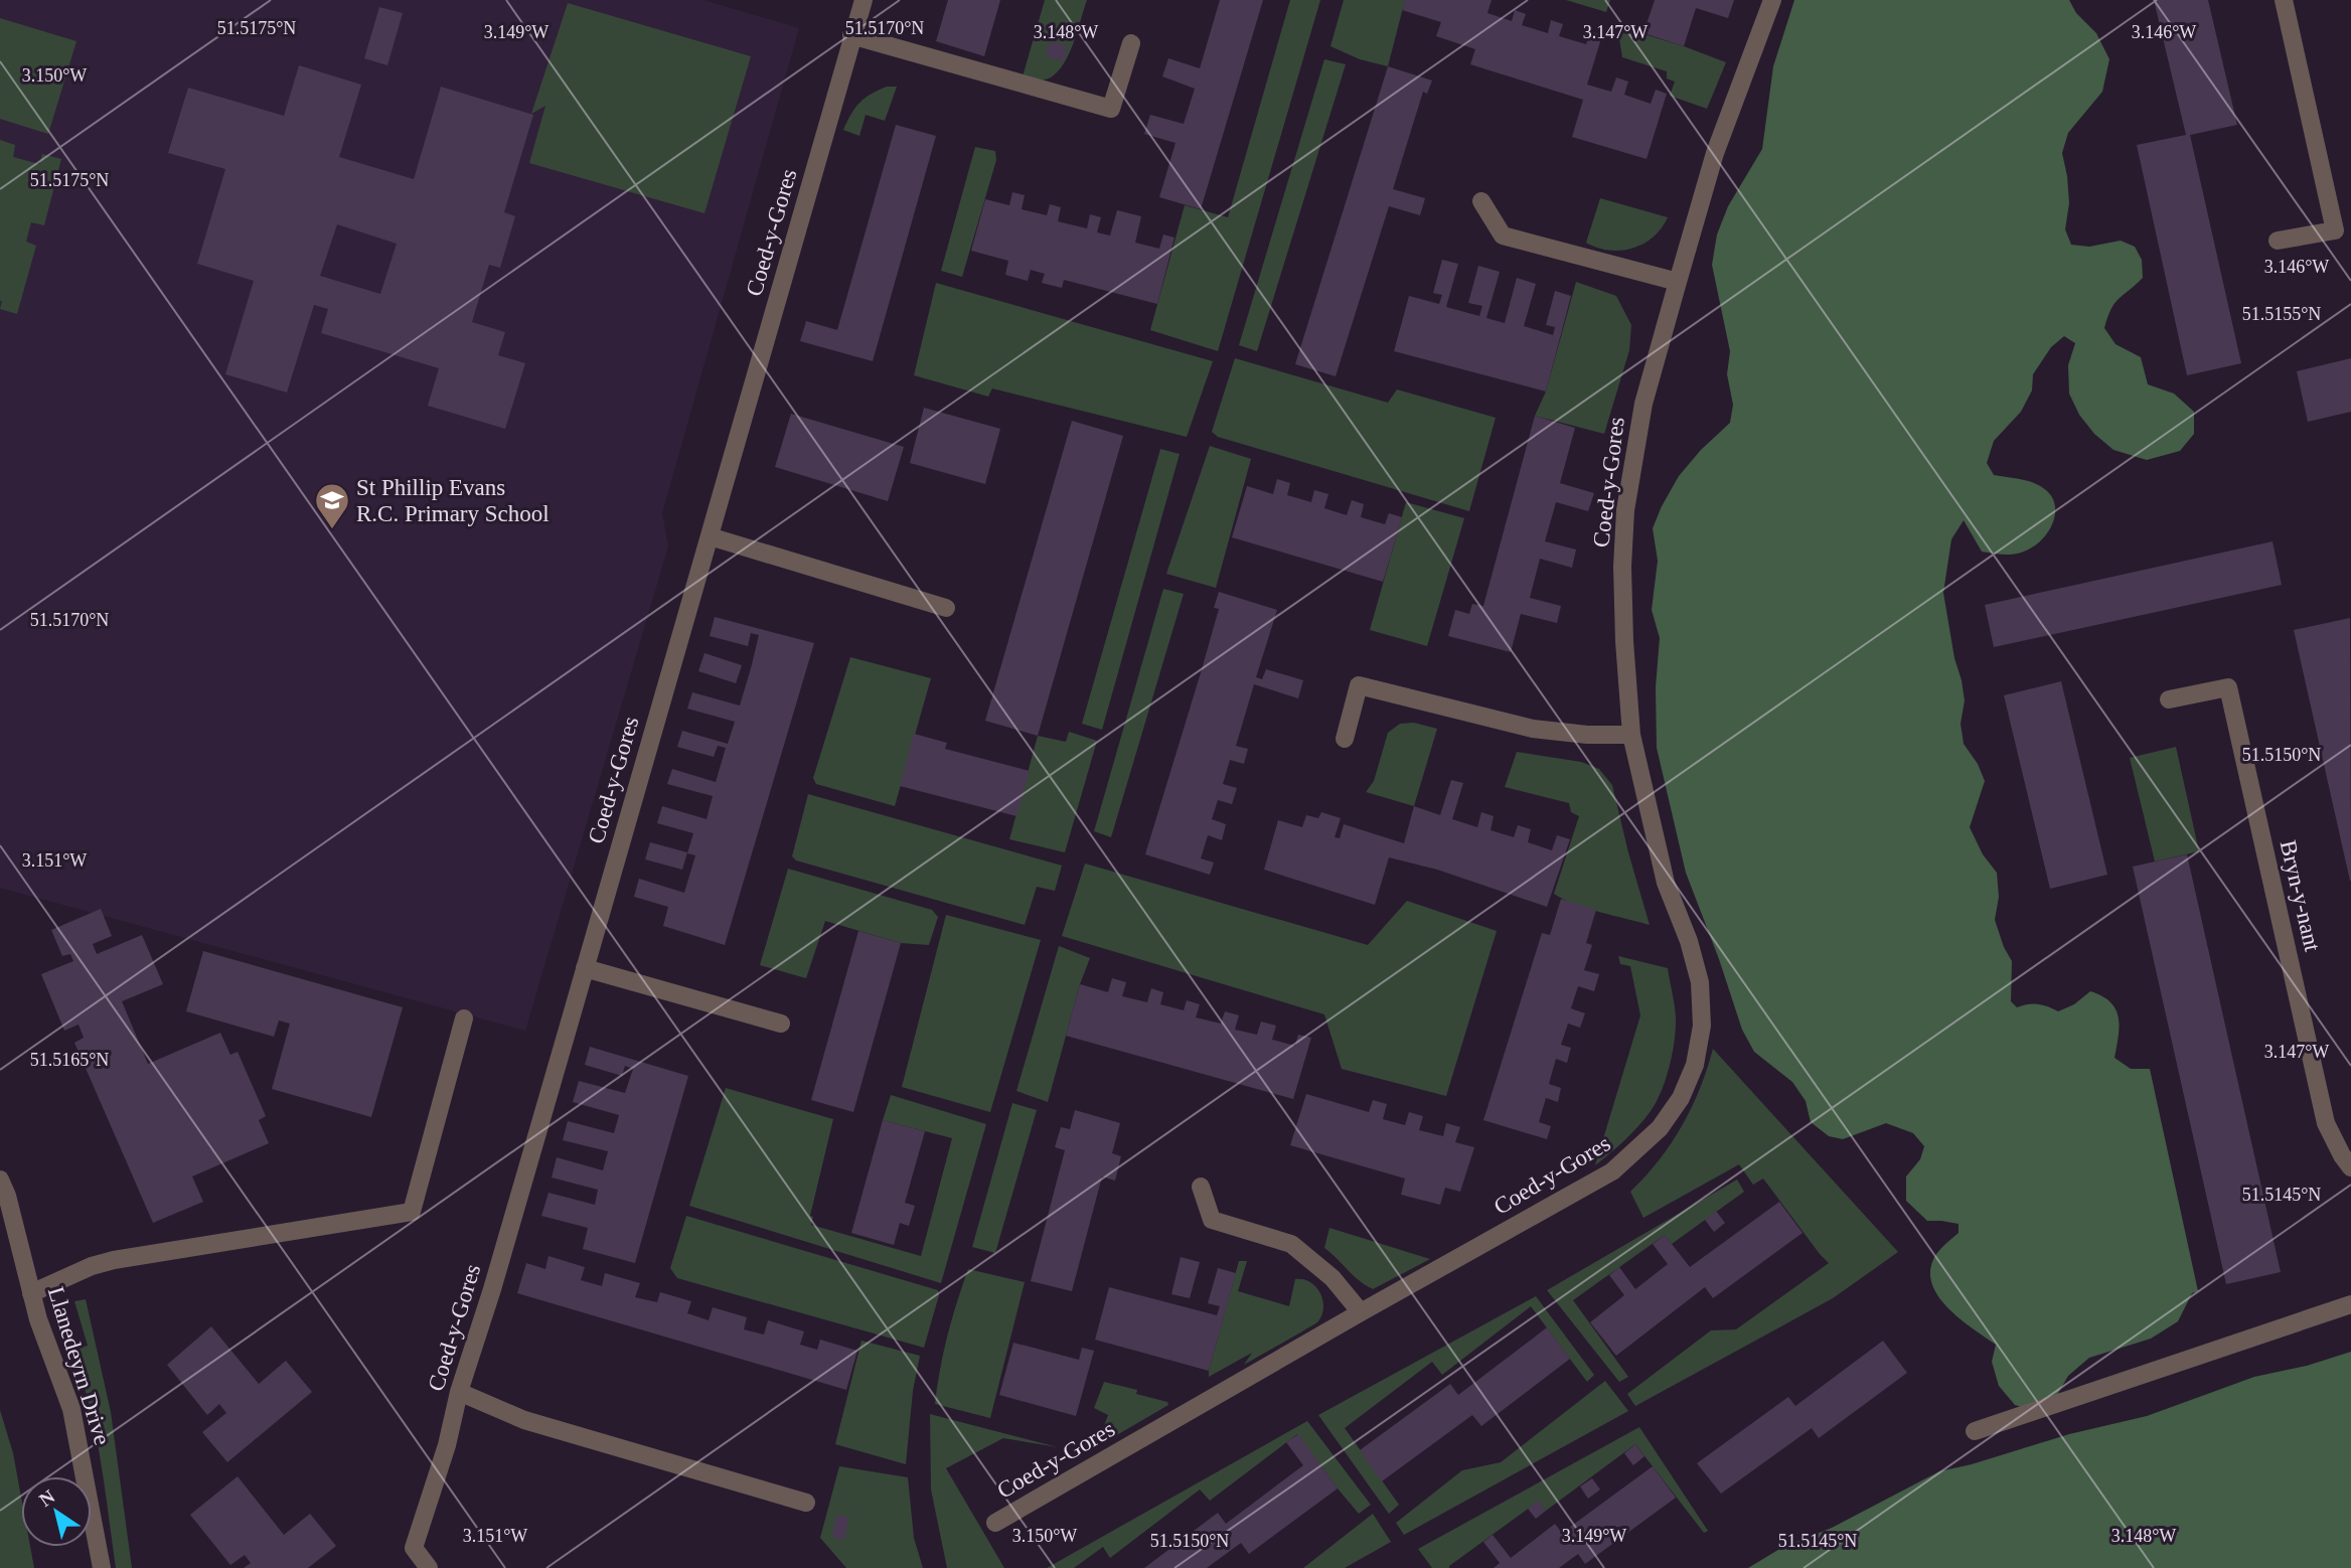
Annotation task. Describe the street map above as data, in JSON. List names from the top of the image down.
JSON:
{
  "streets": {
    "street": ["Coed-y-Gores", "Bryn-y-nant", "Llanedeyrn Drive"]
  },
  "places": {
    "school or university": ["St Phillip Evans R.C. Primary School"]
  },
  "north": "top left",
  "coordinates": [
    "51.5170°N",
    "51.5175°N",
    "3.149°W",
    "3.148°W",
    "3.147°W",
    "3.146°W",
    "3.150°W",
    "51.5155°N",
    "51.5150°N",
    "3.151°W",
    "51.5165°N",
    "51.5145°N"
  ]
}
